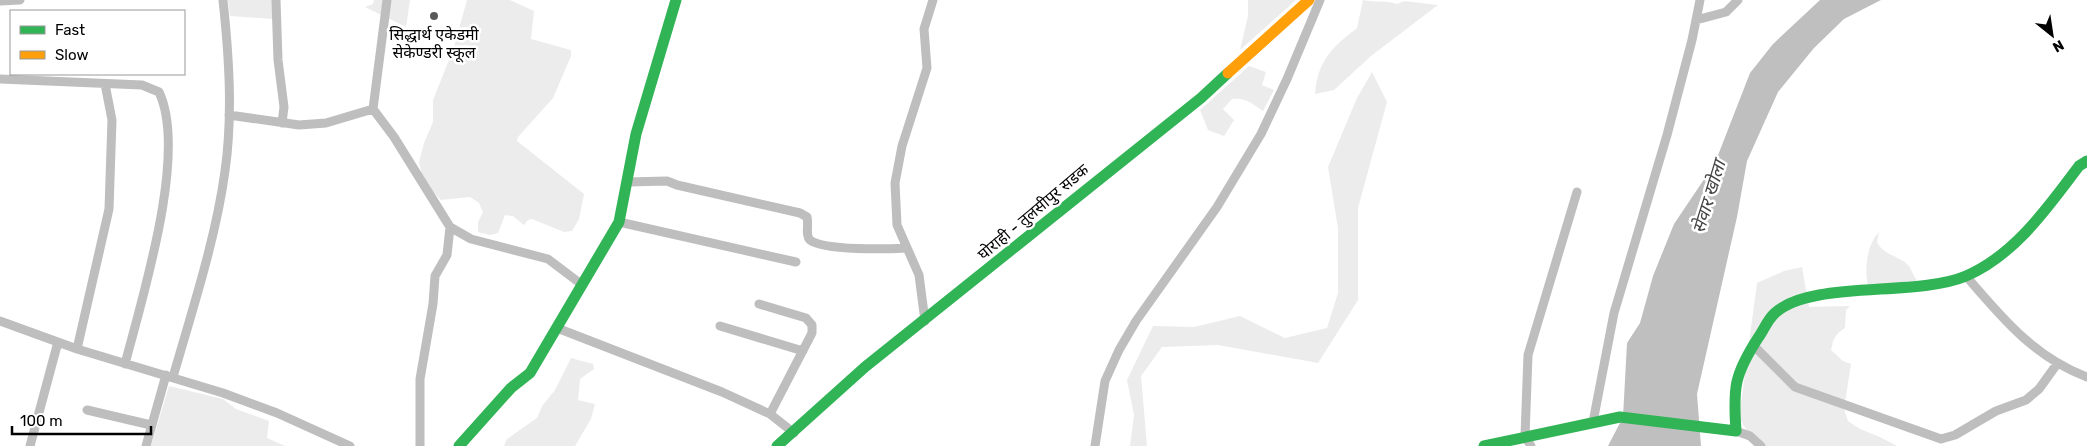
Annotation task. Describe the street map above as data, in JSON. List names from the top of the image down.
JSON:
{
  "streets": {
    "street": ["घोराही - तुलसीपुर सडक"]
  },
  "water": ["सेवार खोला"],
  "places": ["सिद्धार्थ एकेडमी सेकेण्डरी स्कूल"],
  "legend": ["Fast", "Slow"],
  "scale_bar": "100 m",
  "north": "bottom right"
}
